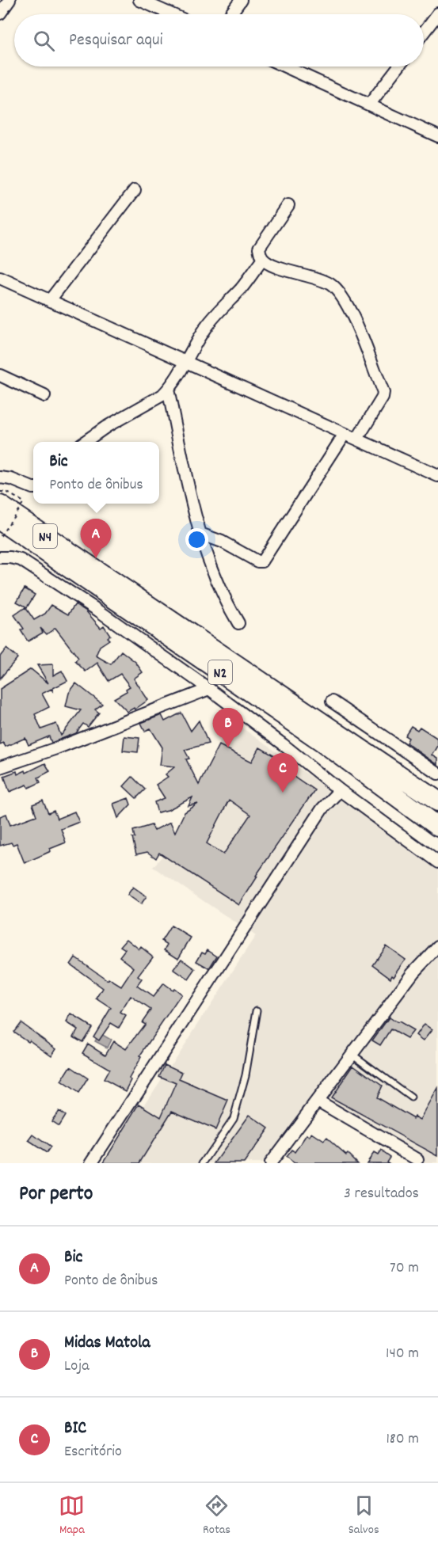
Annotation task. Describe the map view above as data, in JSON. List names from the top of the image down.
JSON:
{
  "streets": {
    "highway": ["N4", "N2"]
  },
  "crossings": [
    ["N4", "N2"]
  ],
  "page": {
    "search": "Pesquisar aqui",
    "popup": ["Bic", "Ponto de ônibus"],
    "pins": ["A", "B", "C"],
    "heading": ["Por perto", "3 resultados"],
    "list": [
      {
        "mark": "A",
        "name": "Bic",
        "note": "Ponto de ônibus",
        "value": "70 m"
      },
      {
        "mark": "B",
        "name": "Midas Matola",
        "note": "Loja",
        "value": "140 m"
      },
      {
        "mark": "C",
        "name": "BIC",
        "note": "Escritório",
        "value": "180 m"
      }
    ],
    "nav": ["Mapa", "Rotas", "Salvos"]
  }
}
